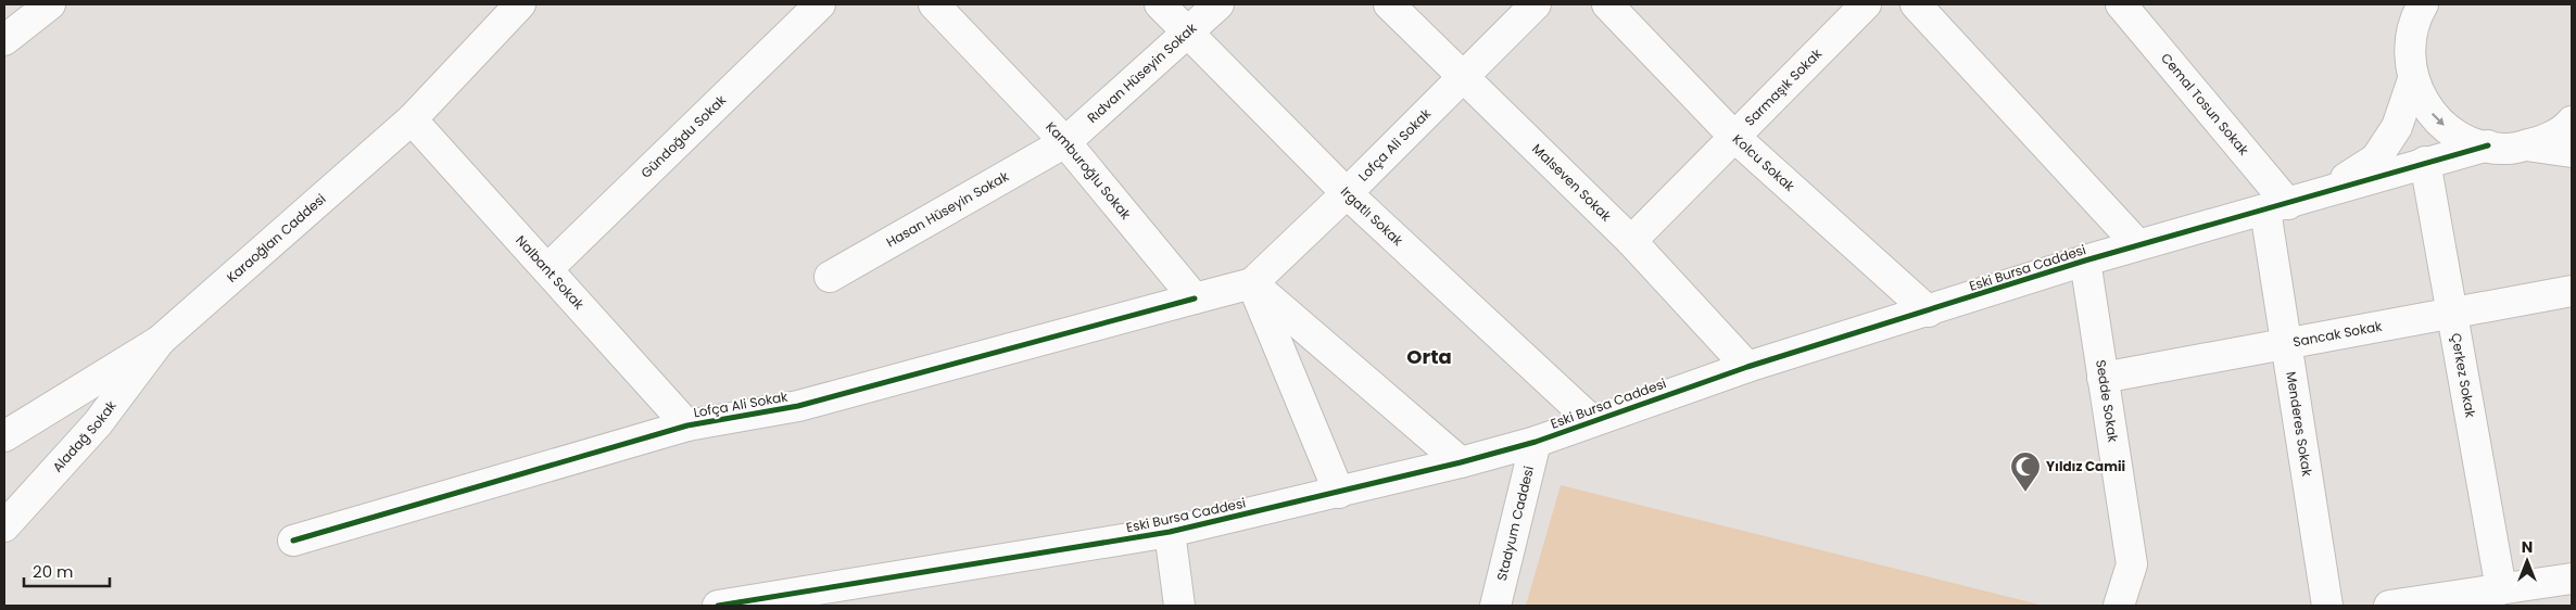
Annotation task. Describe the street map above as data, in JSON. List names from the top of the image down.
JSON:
{
  "streets": {
    "street": [
      "Rıdvan Hüseyin Sokak",
      "Sarmaşık Sokak",
      "Cemal Tosun Sokak",
      "Gündoğdu Sokak",
      "Lofça Ali Sokak",
      "Kolcu Sokak",
      "Kamburoğlu Sokak",
      "Malseven Sokak",
      "Hasan Hüseyin Sokak",
      "Irgatlı Sokak",
      "Karaoğlan Caddesi",
      "Eski Bursa Caddesi",
      "Nalbant Sokak",
      "Sancak Sokak",
      "Çerkez Sokak",
      "Sedde Sokak",
      "Menderes Sokak",
      "Aladağ Sokak",
      "Stadyum Caddesi"
    ]
  },
  "crossings": [
    ["Rıdvan Hüseyin Sokak", "Kamburoğlu Sokak"],
    ["Rıdvan Hüseyin Sokak", "Hasan Hüseyin Sokak"],
    ["Rıdvan Hüseyin Sokak", "Irgatlı Sokak"],
    ["Sarmaşık Sokak", "Kolcu Sokak"],
    ["Sarmaşık Sokak", "Malseven Sokak"],
    ["Cemal Tosun Sokak", "Eski Bursa Caddesi"],
    ["Cemal Tosun Sokak", "Menderes Sokak"],
    ["Gündoğdu Sokak", "Nalbant Sokak"],
    ["Lofça Ali Sokak", "Kamburoğlu Sokak"],
    ["Lofça Ali Sokak", "Malseven Sokak"],
    ["Lofça Ali Sokak", "Irgatlı Sokak"],
    ["Lofça Ali Sokak", "Nalbant Sokak"],
    ["Kolcu Sokak", "Eski Bursa Caddesi"],
    ["Kamburoğlu Sokak", "Hasan Hüseyin Sokak"],
    ["Malseven Sokak", "Eski Bursa Caddesi"],
    ["Irgatlı Sokak", "Eski Bursa Caddesi"],
    ["Karaoğlan Caddesi", "Nalbant Sokak"],
    ["Karaoğlan Caddesi", "Aladağ Sokak"],
    ["Eski Bursa Caddesi", "Çerkez Sokak"],
    ["Eski Bursa Caddesi", "Sedde Sokak"],
    ["Eski Bursa Caddesi", "Menderes Sokak"],
    ["Eski Bursa Caddesi", "Stadyum Caddesi"],
    ["Sancak Sokak", "Çerkez Sokak"],
    ["Sancak Sokak", "Sedde Sokak"],
    ["Sancak Sokak", "Menderes Sokak"]
  ],
  "districts": ["Orta"],
  "places": {
    "mosque": ["Yıldız Camii"]
  },
  "scale_bar": "20 m",
  "north": "top"
}
